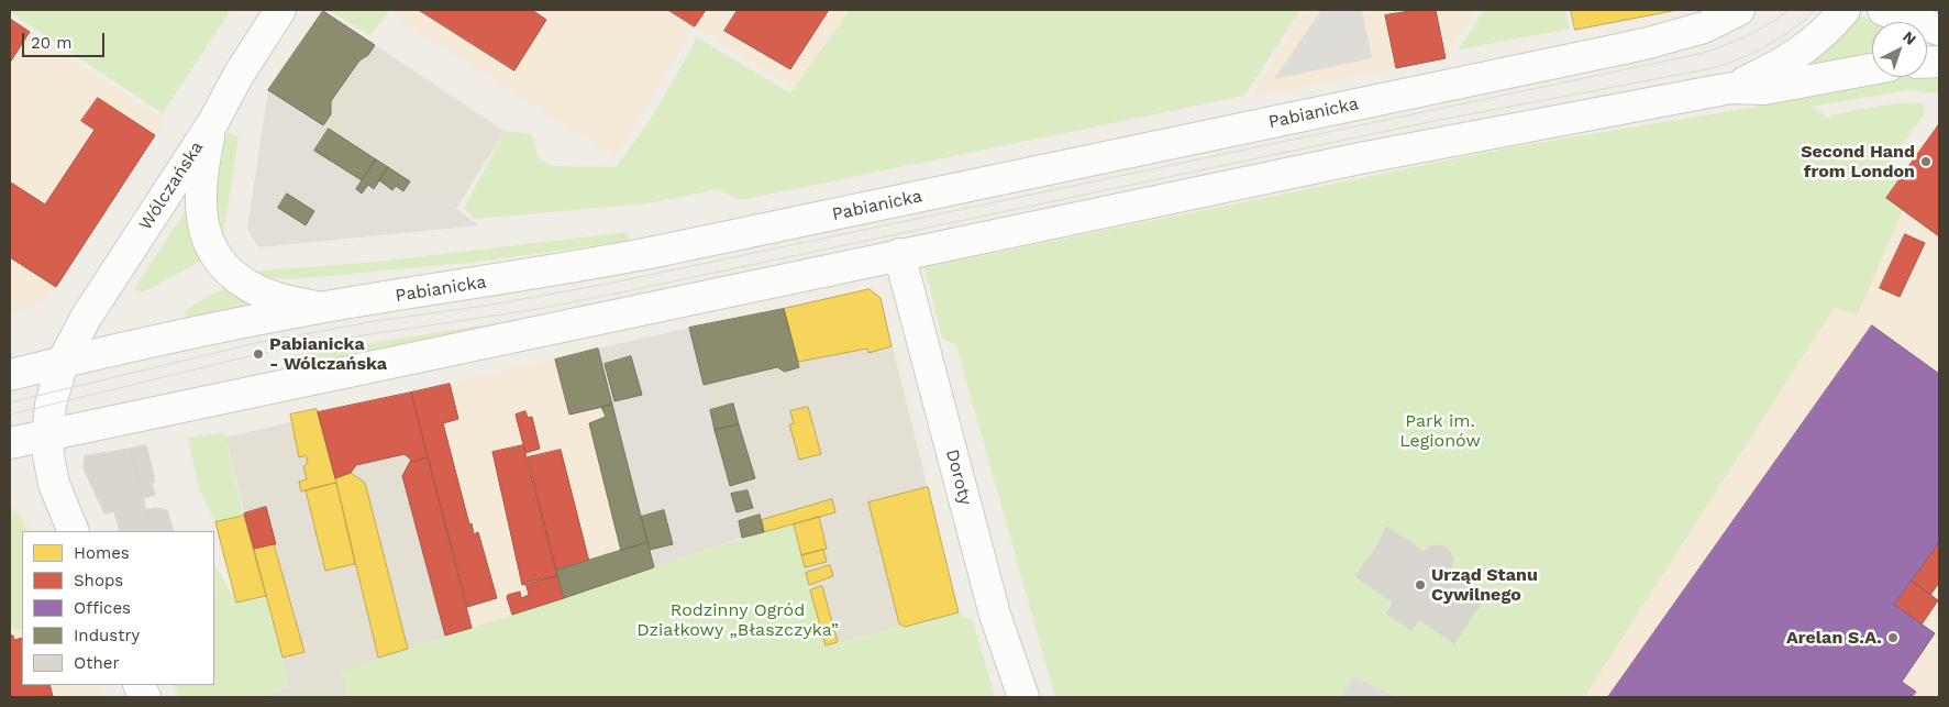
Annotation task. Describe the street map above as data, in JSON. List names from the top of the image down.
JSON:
{
  "streets": {
    "street": ["Pabianicka", "Wólczańska", "Doroty"]
  },
  "crossings": [
    ["Pabianicka", "Wólczańska"]
  ],
  "parks": ["Park im. Legionów", "Rodzinny Ogród Działkowy „Błaszczyka”"],
  "places": [
    "Second Hand from London",
    "Pabianicka - Wólczańska",
    "Urząd Stanu Cywilnego",
    "Arelan S.A."
  ],
  "legend": [
    "Homes",
    "Shops",
    "Offices",
    "Industry",
    "Other"
  ],
  "scale_bar": "20 m",
  "north": "top right"
}
